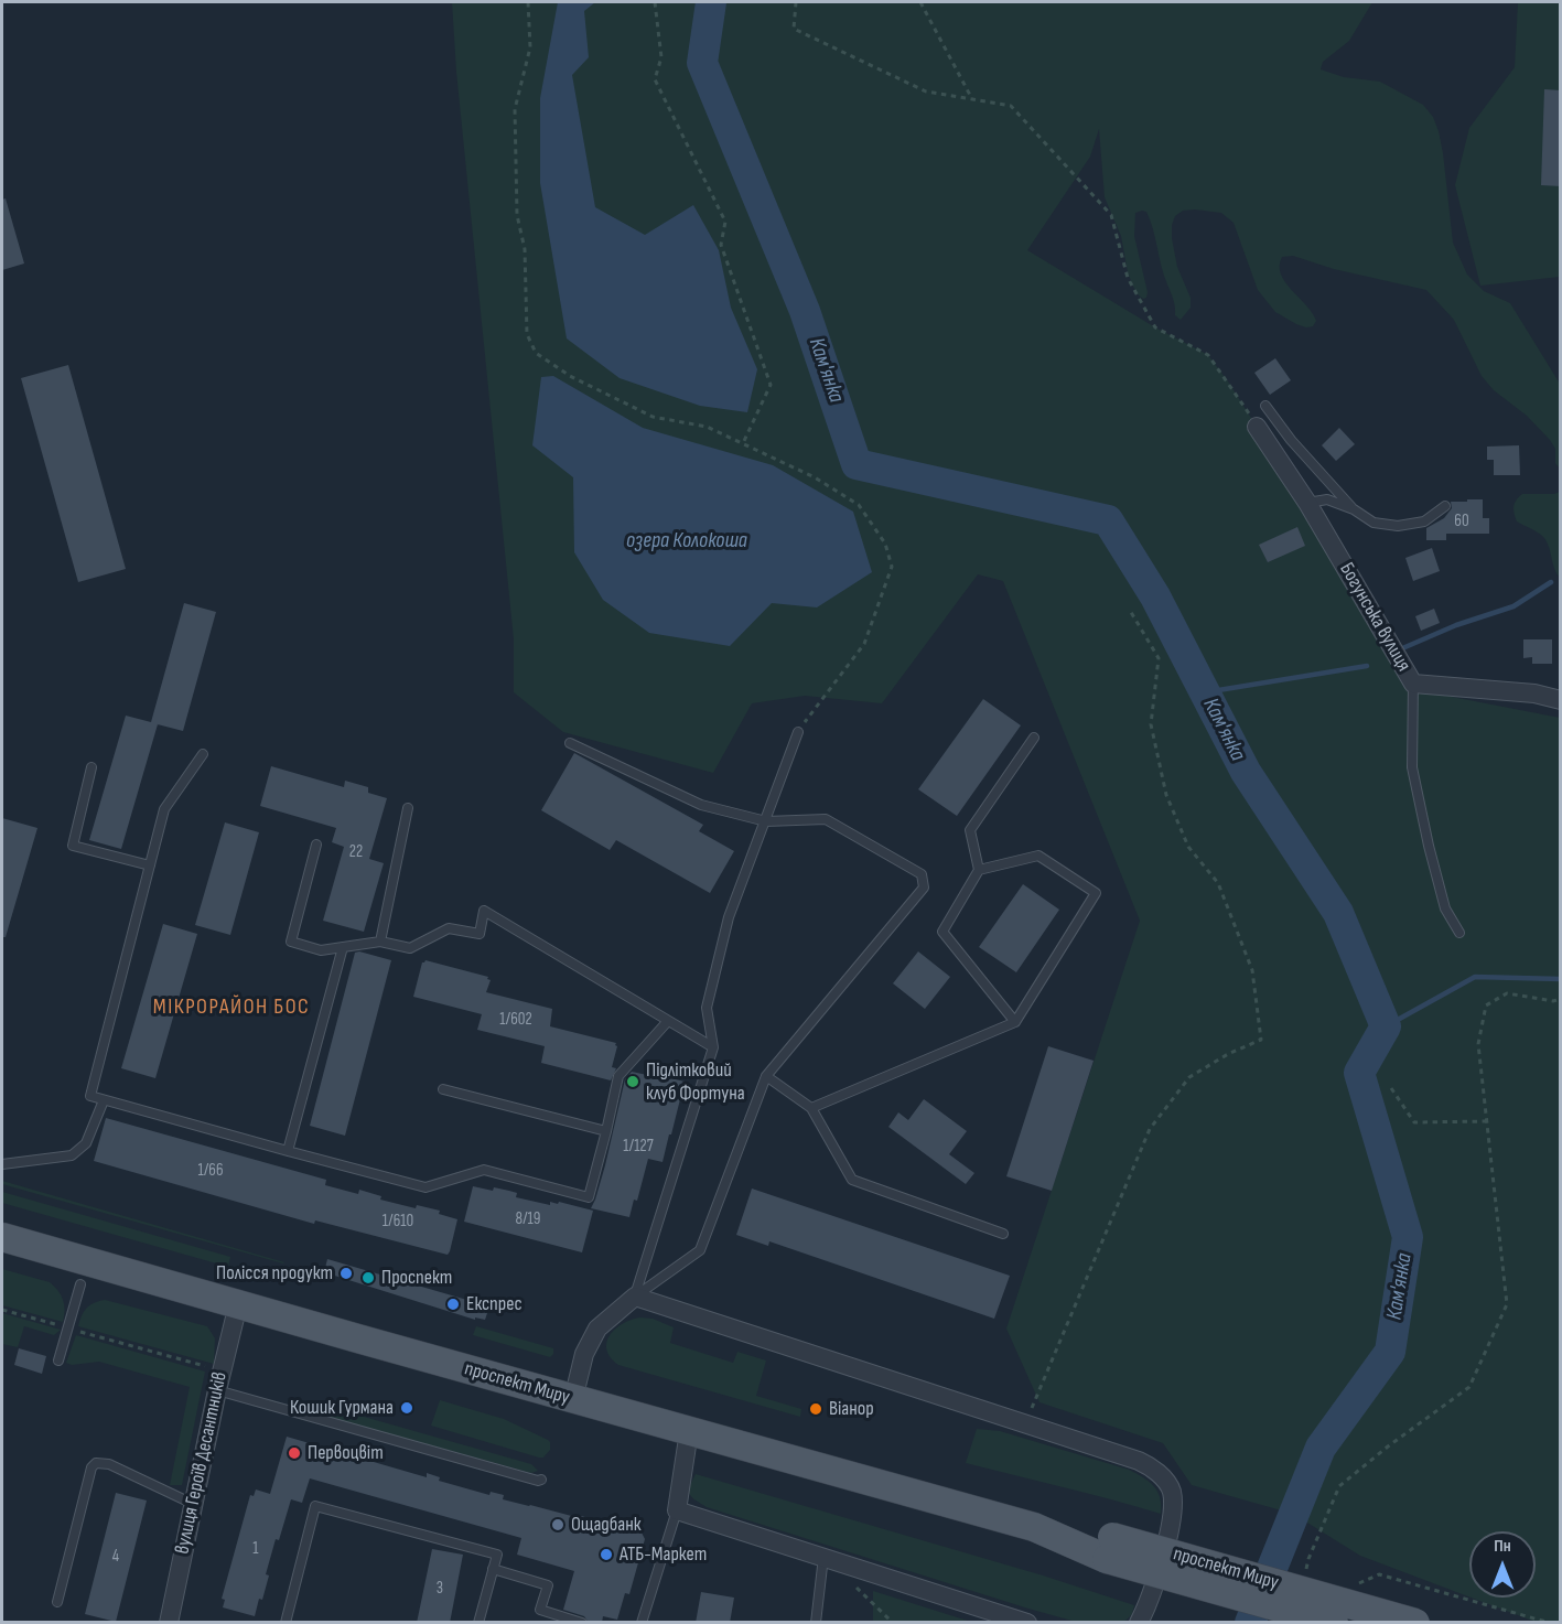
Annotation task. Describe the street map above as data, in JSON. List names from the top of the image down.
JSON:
{
  "streets": {
    "main road": ["проспект Миру"],
    "street": ["Богунська вулиця", "вулиця Героїв Десантників"]
  },
  "crossings": [
    ["проспект Миру", "вулиця Героїв Десантників"]
  ],
  "districts": ["МІКРОРАЙОН БОС"],
  "water": ["Кам'янка", "озера Колокоша"],
  "places": [
    "Підлітковий клуб Фортуна",
    "Полісся продукт",
    "Проспект",
    "Експрес",
    "Кошик Гурмана",
    "Віанор",
    "Первоцвіт",
    "Ощадбанк",
    "АТБ-Маркет"
  ],
  "house_numbers": [
    "60",
    "22",
    "1/602",
    "1/127",
    "1/66",
    "8/19",
    "1/610",
    "1",
    "4",
    "3"
  ],
  "north": "top"
}
